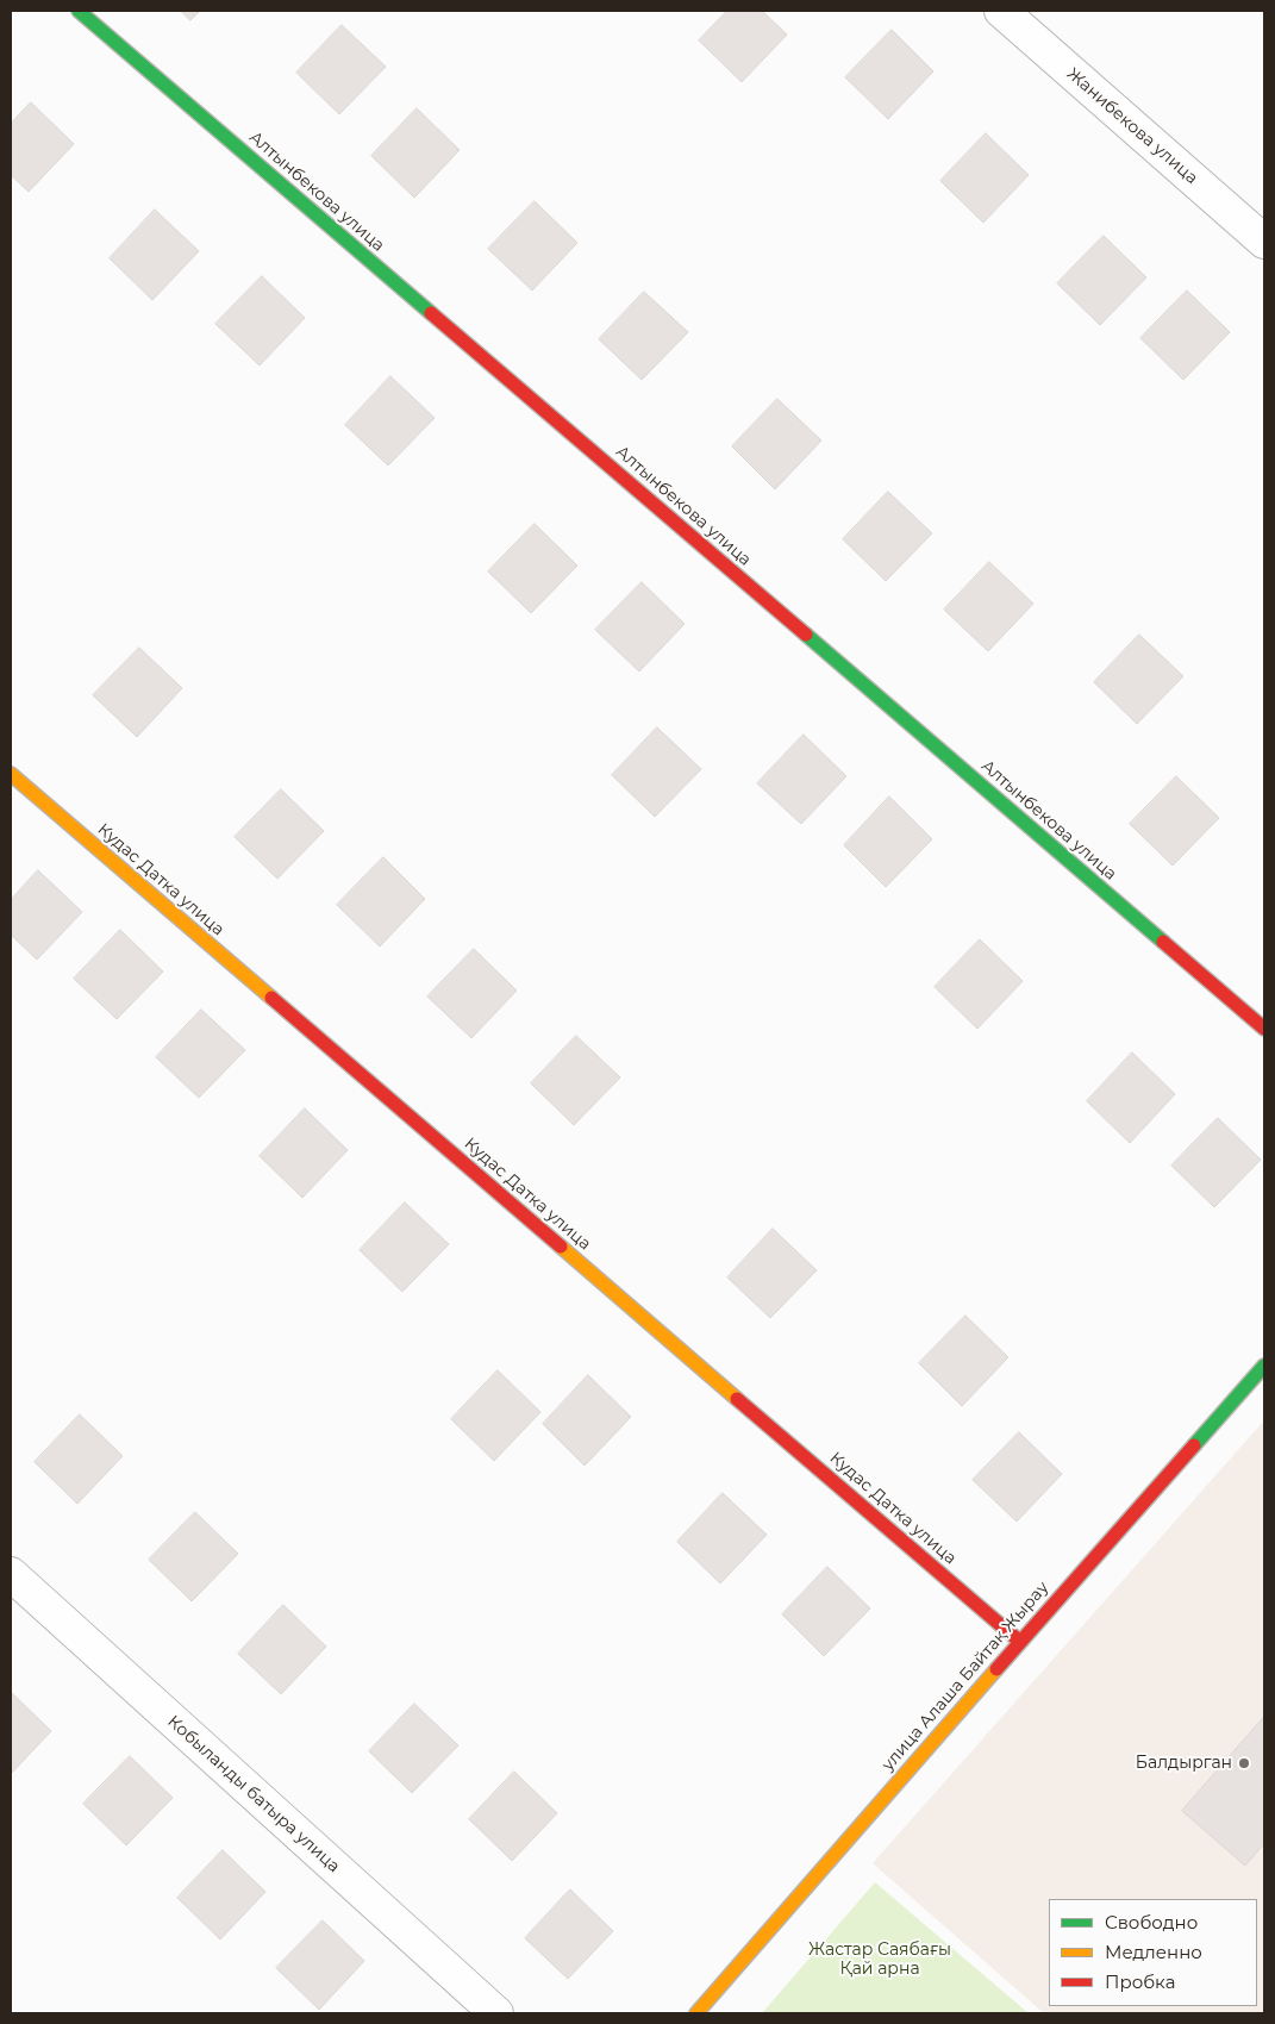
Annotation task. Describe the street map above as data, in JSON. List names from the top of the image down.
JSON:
{
  "streets": {
    "street": [
      "Жанибекова улица",
      "Алтынбекова улица",
      "Кудас Датка улица",
      "улица Алаша Байтақ Жырау",
      "Кобыланды батыра улица"
    ]
  },
  "crossings": [
    ["Кудас Датка улица", "улица Алаша Байтақ Жырау"]
  ],
  "parks": ["Жастар Саябағы Қай арна"],
  "places": ["Балдырган"],
  "legend": ["Свободно", "Медленно", "Пробка"]
}
